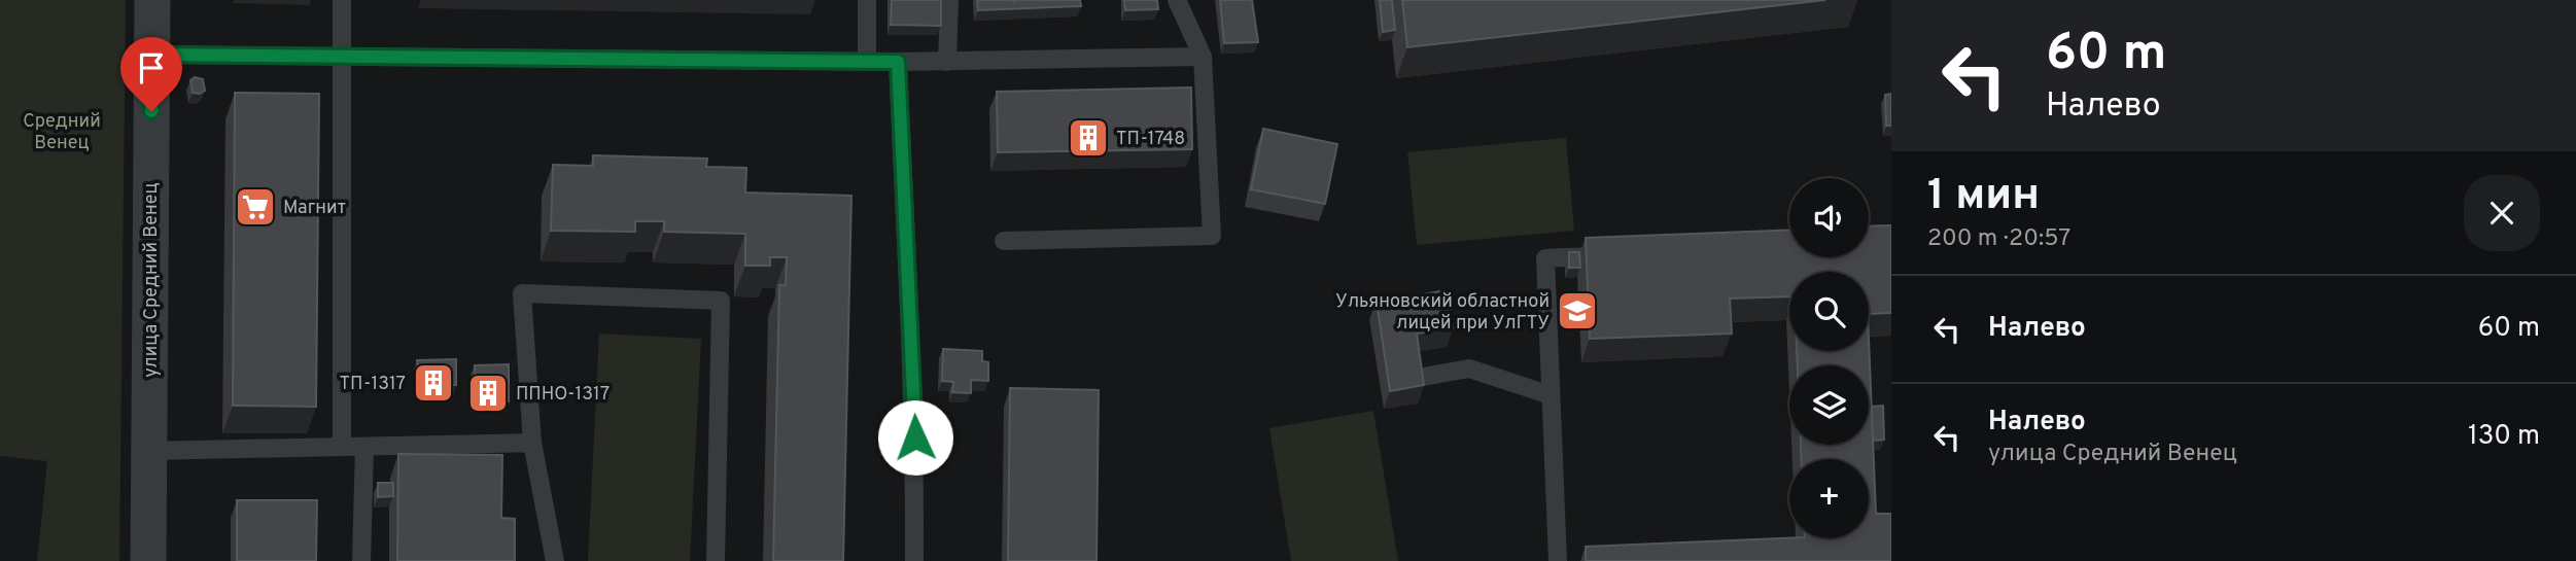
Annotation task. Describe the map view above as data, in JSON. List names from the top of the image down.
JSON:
{
  "streets": {
    "street": ["улица Средний Венец"]
  },
  "parks": ["Средний Венец"],
  "places": {
    "building": ["ТП-1748", "ТП-1317", "ППНО-1317"],
    "supermarket": ["Магнит"],
    "school or university": ["Ульяновский областной лицей при УлГТУ"]
  },
  "page": {
    "turn": ["60 m", "Налево"],
    "heading": ["1 мин", "200 m · 20:57"],
    "map_buttons": "+",
    "list": [
      {
        "name": "Налево",
        "value": "60 m"
      },
      {
        "name": "Налево",
        "note": "улица Средний Венец",
        "value": "130 m"
      }
    ]
  }
}
